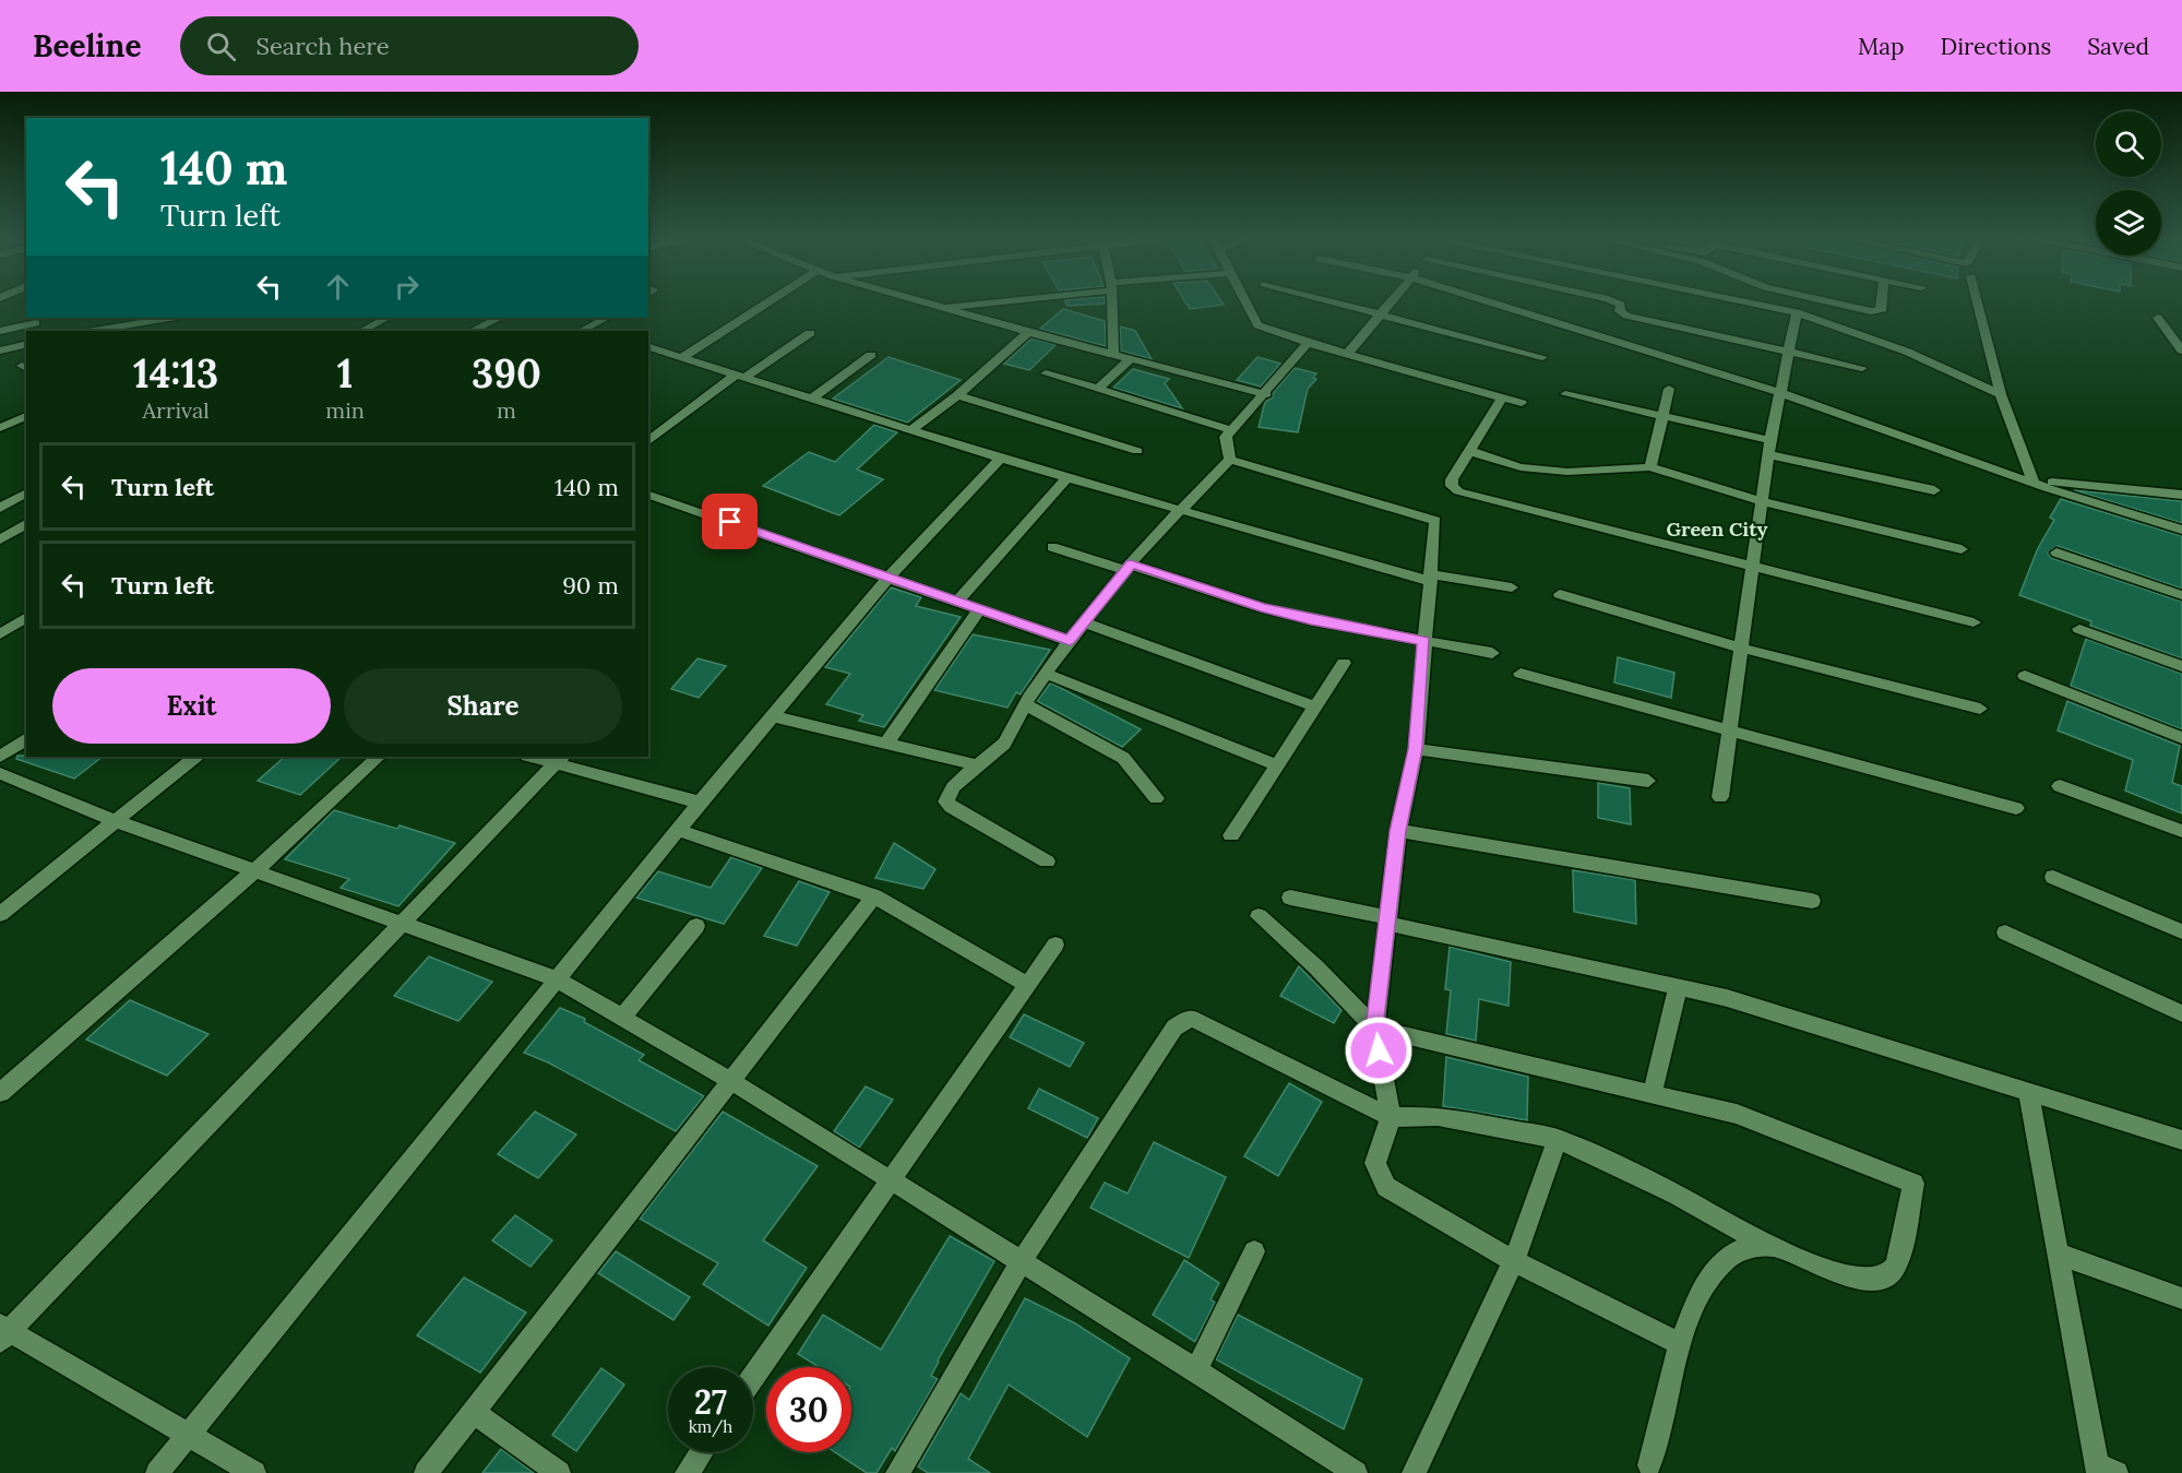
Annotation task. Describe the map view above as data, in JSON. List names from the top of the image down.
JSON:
{
  "districts": ["Green City"],
  "page": {
    "header": "Beeline",
    "search": "Search here",
    "nav": ["Map", "Directions", "Saved"],
    "turn": ["140 m", "Turn left"],
    "eta": [
      "14:13",
      "Arrival",
      "1",
      "min",
      "390",
      "m"
    ],
    "list": [
      {
        "name": "Turn left",
        "value": "140 m"
      },
      {
        "name": "Turn left",
        "value": "90 m"
      }
    ],
    "buttons": ["Exit", "Share"],
    "speed": "27 km/h",
    "limit": "30"
  }
}
